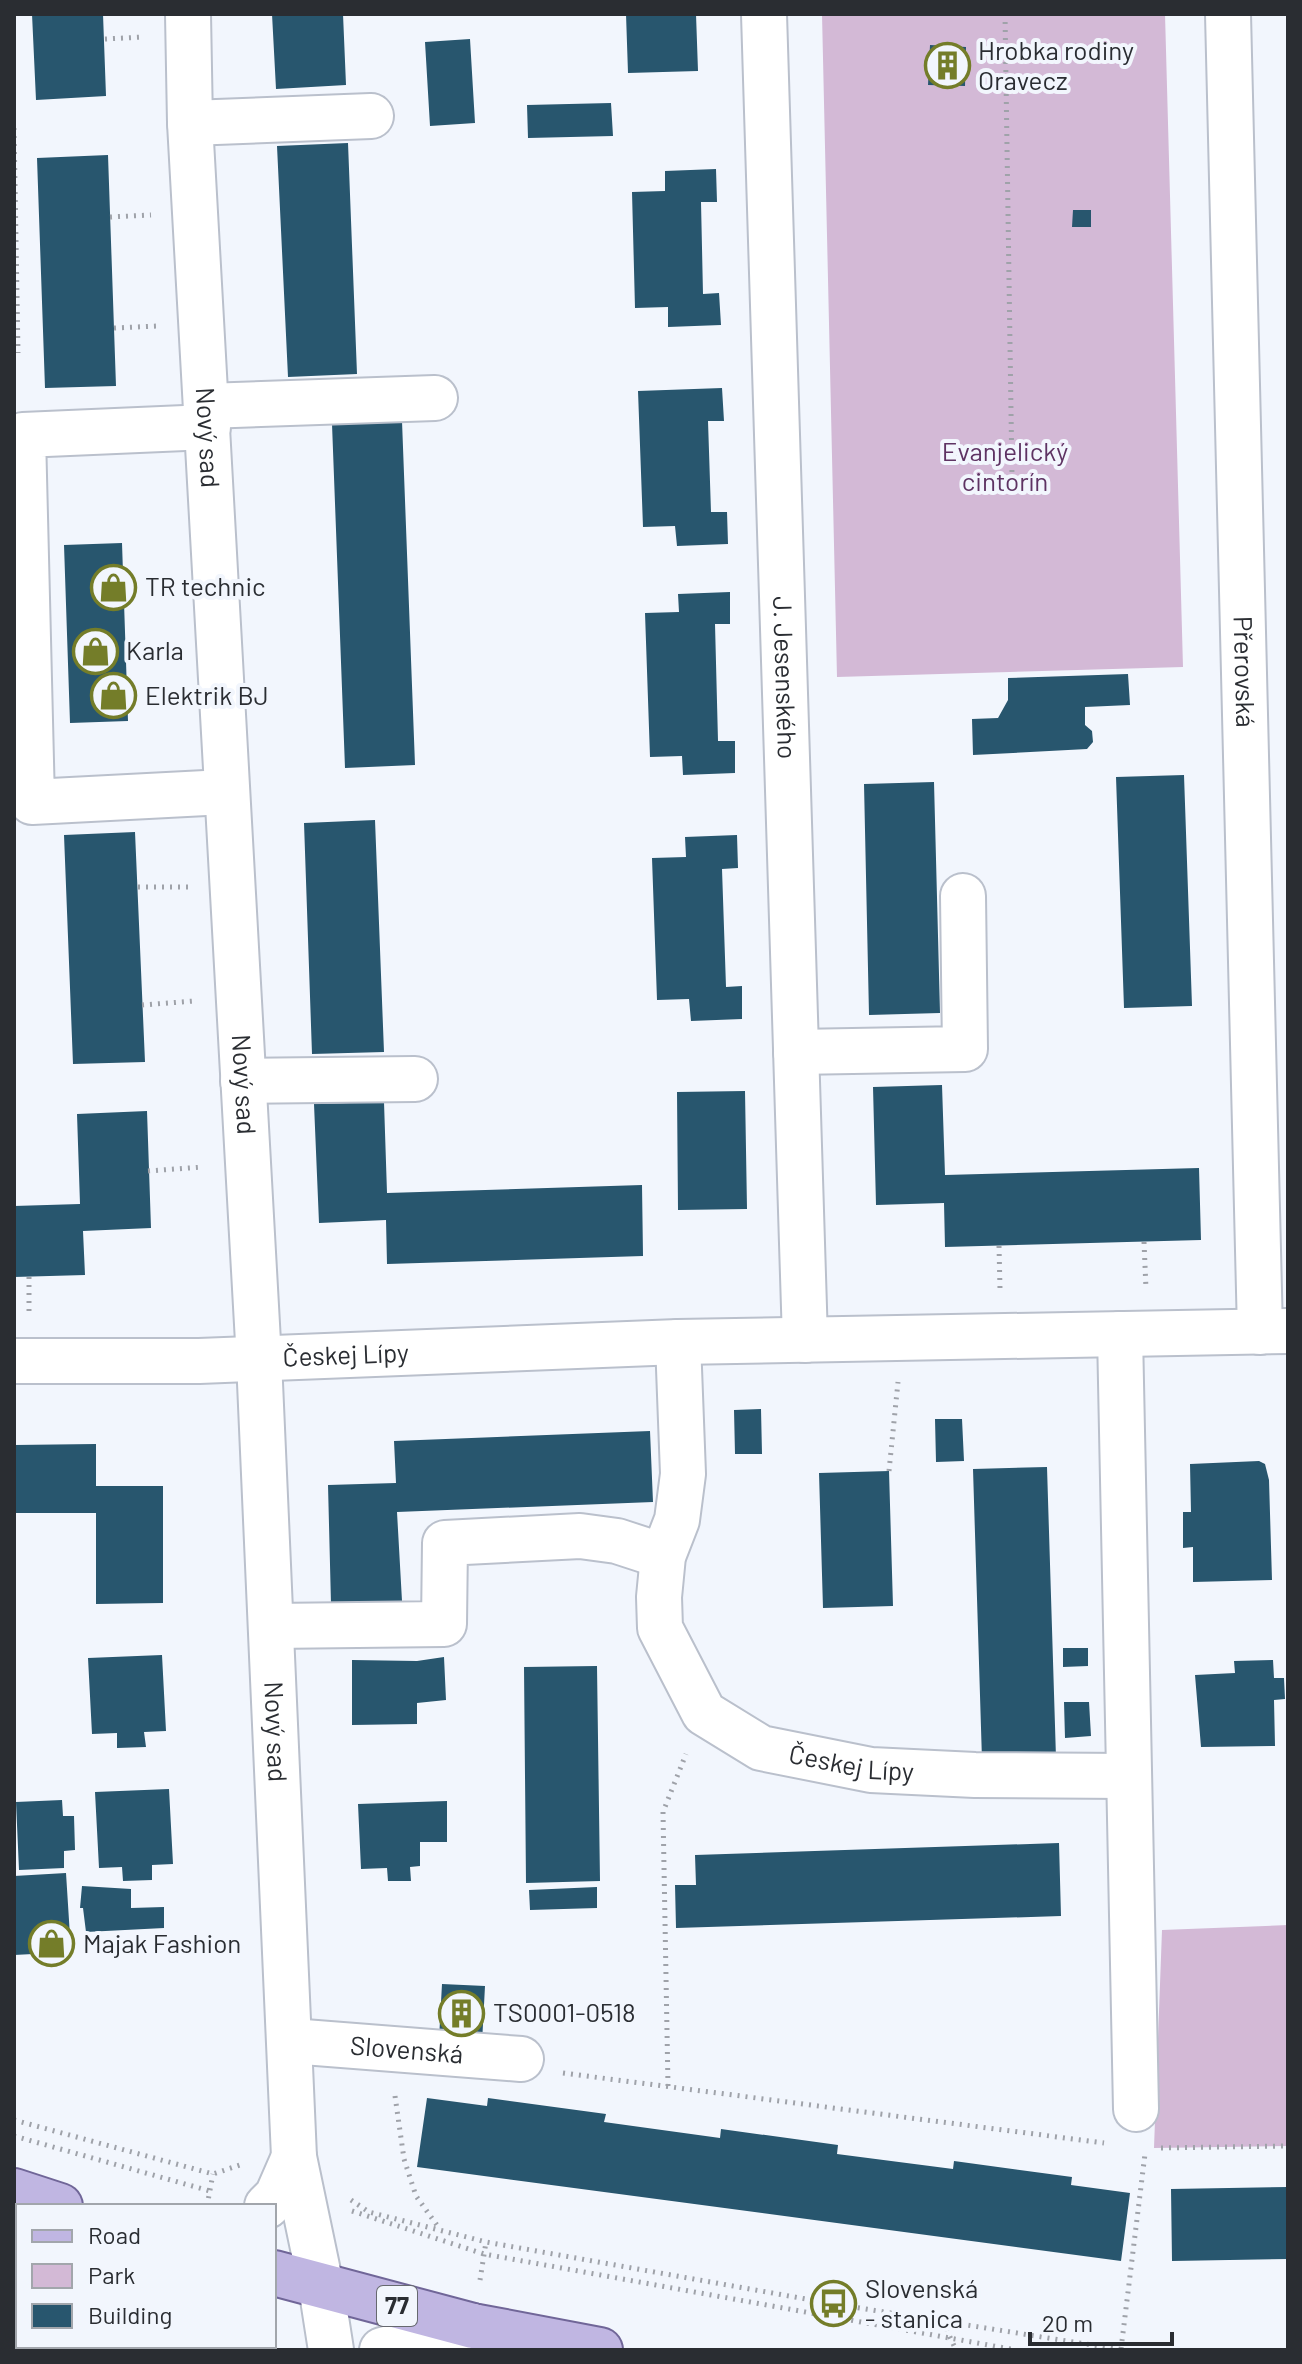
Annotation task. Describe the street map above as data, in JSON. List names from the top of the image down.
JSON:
{
  "streets": {
    "main road": ["77"],
    "street": [
      "Nový sad",
      "Přerovská",
      "J. Jesenského",
      "Českej Lípy",
      "Slovenská"
    ]
  },
  "crossings": [
    ["Nový sad", "Českej Lípy"],
    ["Nový sad", "Slovenská"],
    ["Nový sad", "77"],
    ["Přerovská", "Českej Lípy"],
    ["J. Jesenského", "Českej Lípy"]
  ],
  "parks": ["Evanjelický cintorín"],
  "places": {
    "building": ["Hrobka rodiny Oravecz", "TS0001-0518"],
    "shop": [
      "TR technic",
      "Karla",
      "Elektrik BJ",
      "Majak Fashion"
    ],
    "bus stop": ["Slovenská - stanica"]
  },
  "legend": ["Road", "Park", "Building"],
  "scale_bar": "20 m"
}
